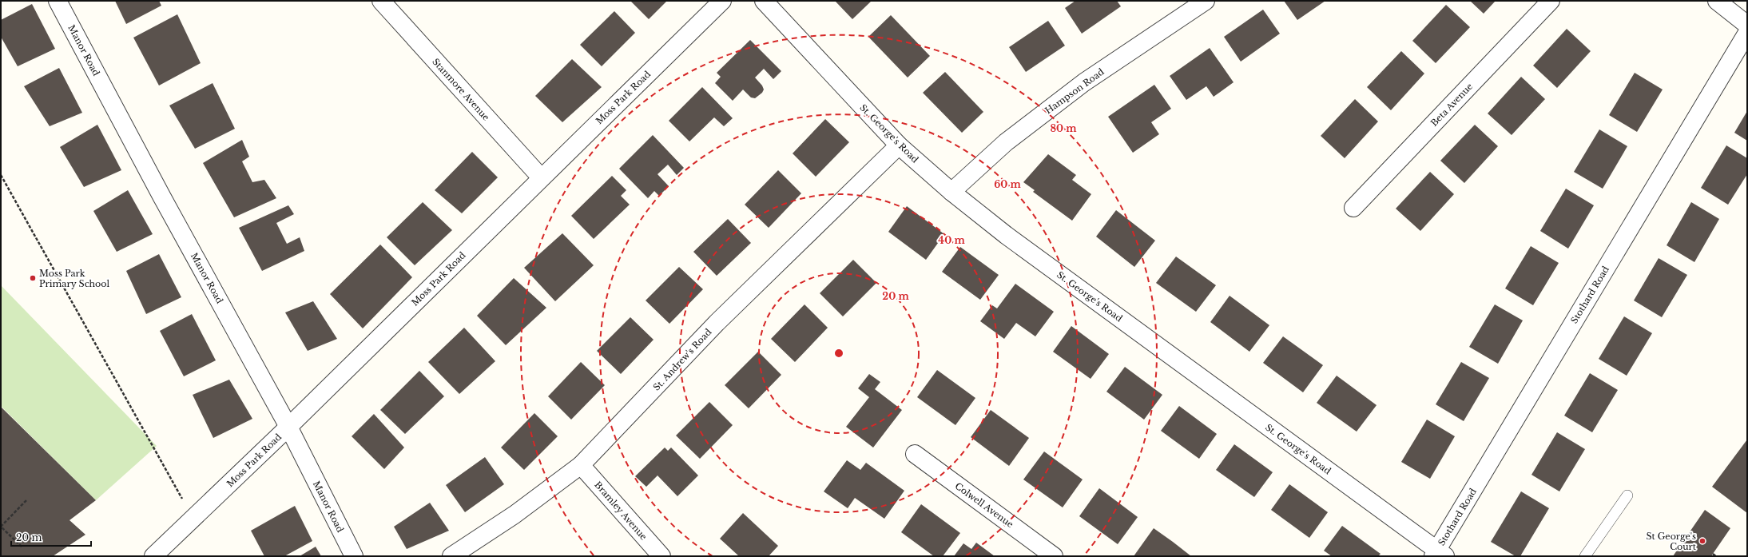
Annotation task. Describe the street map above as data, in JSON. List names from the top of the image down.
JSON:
{
  "streets": {
    "street": [
      "Manor Road",
      "Stanmore Avenue",
      "Hampson Road",
      "Moss Park Road",
      "Beta Avenue",
      "St. George's Road",
      "Stothard Road",
      "St. Andrew's Road",
      "Colwell Avenue",
      "Bramley Avenue"
    ]
  },
  "crossings": [
    ["Manor Road", "Moss Park Road"],
    ["Stanmore Avenue", "Moss Park Road"],
    ["Hampson Road", "St. George's Road"],
    ["St. George's Road", "Stothard Road"],
    ["St. George's Road", "St. Andrew's Road"],
    ["St. Andrew's Road", "Bramley Avenue"]
  ],
  "places": ["Moss Park Primary School", "St George's Court"],
  "scale_bar": "20 m",
  "rings": [
    "80 m",
    "60 m",
    "40 m",
    "20 m"
  ]
}
